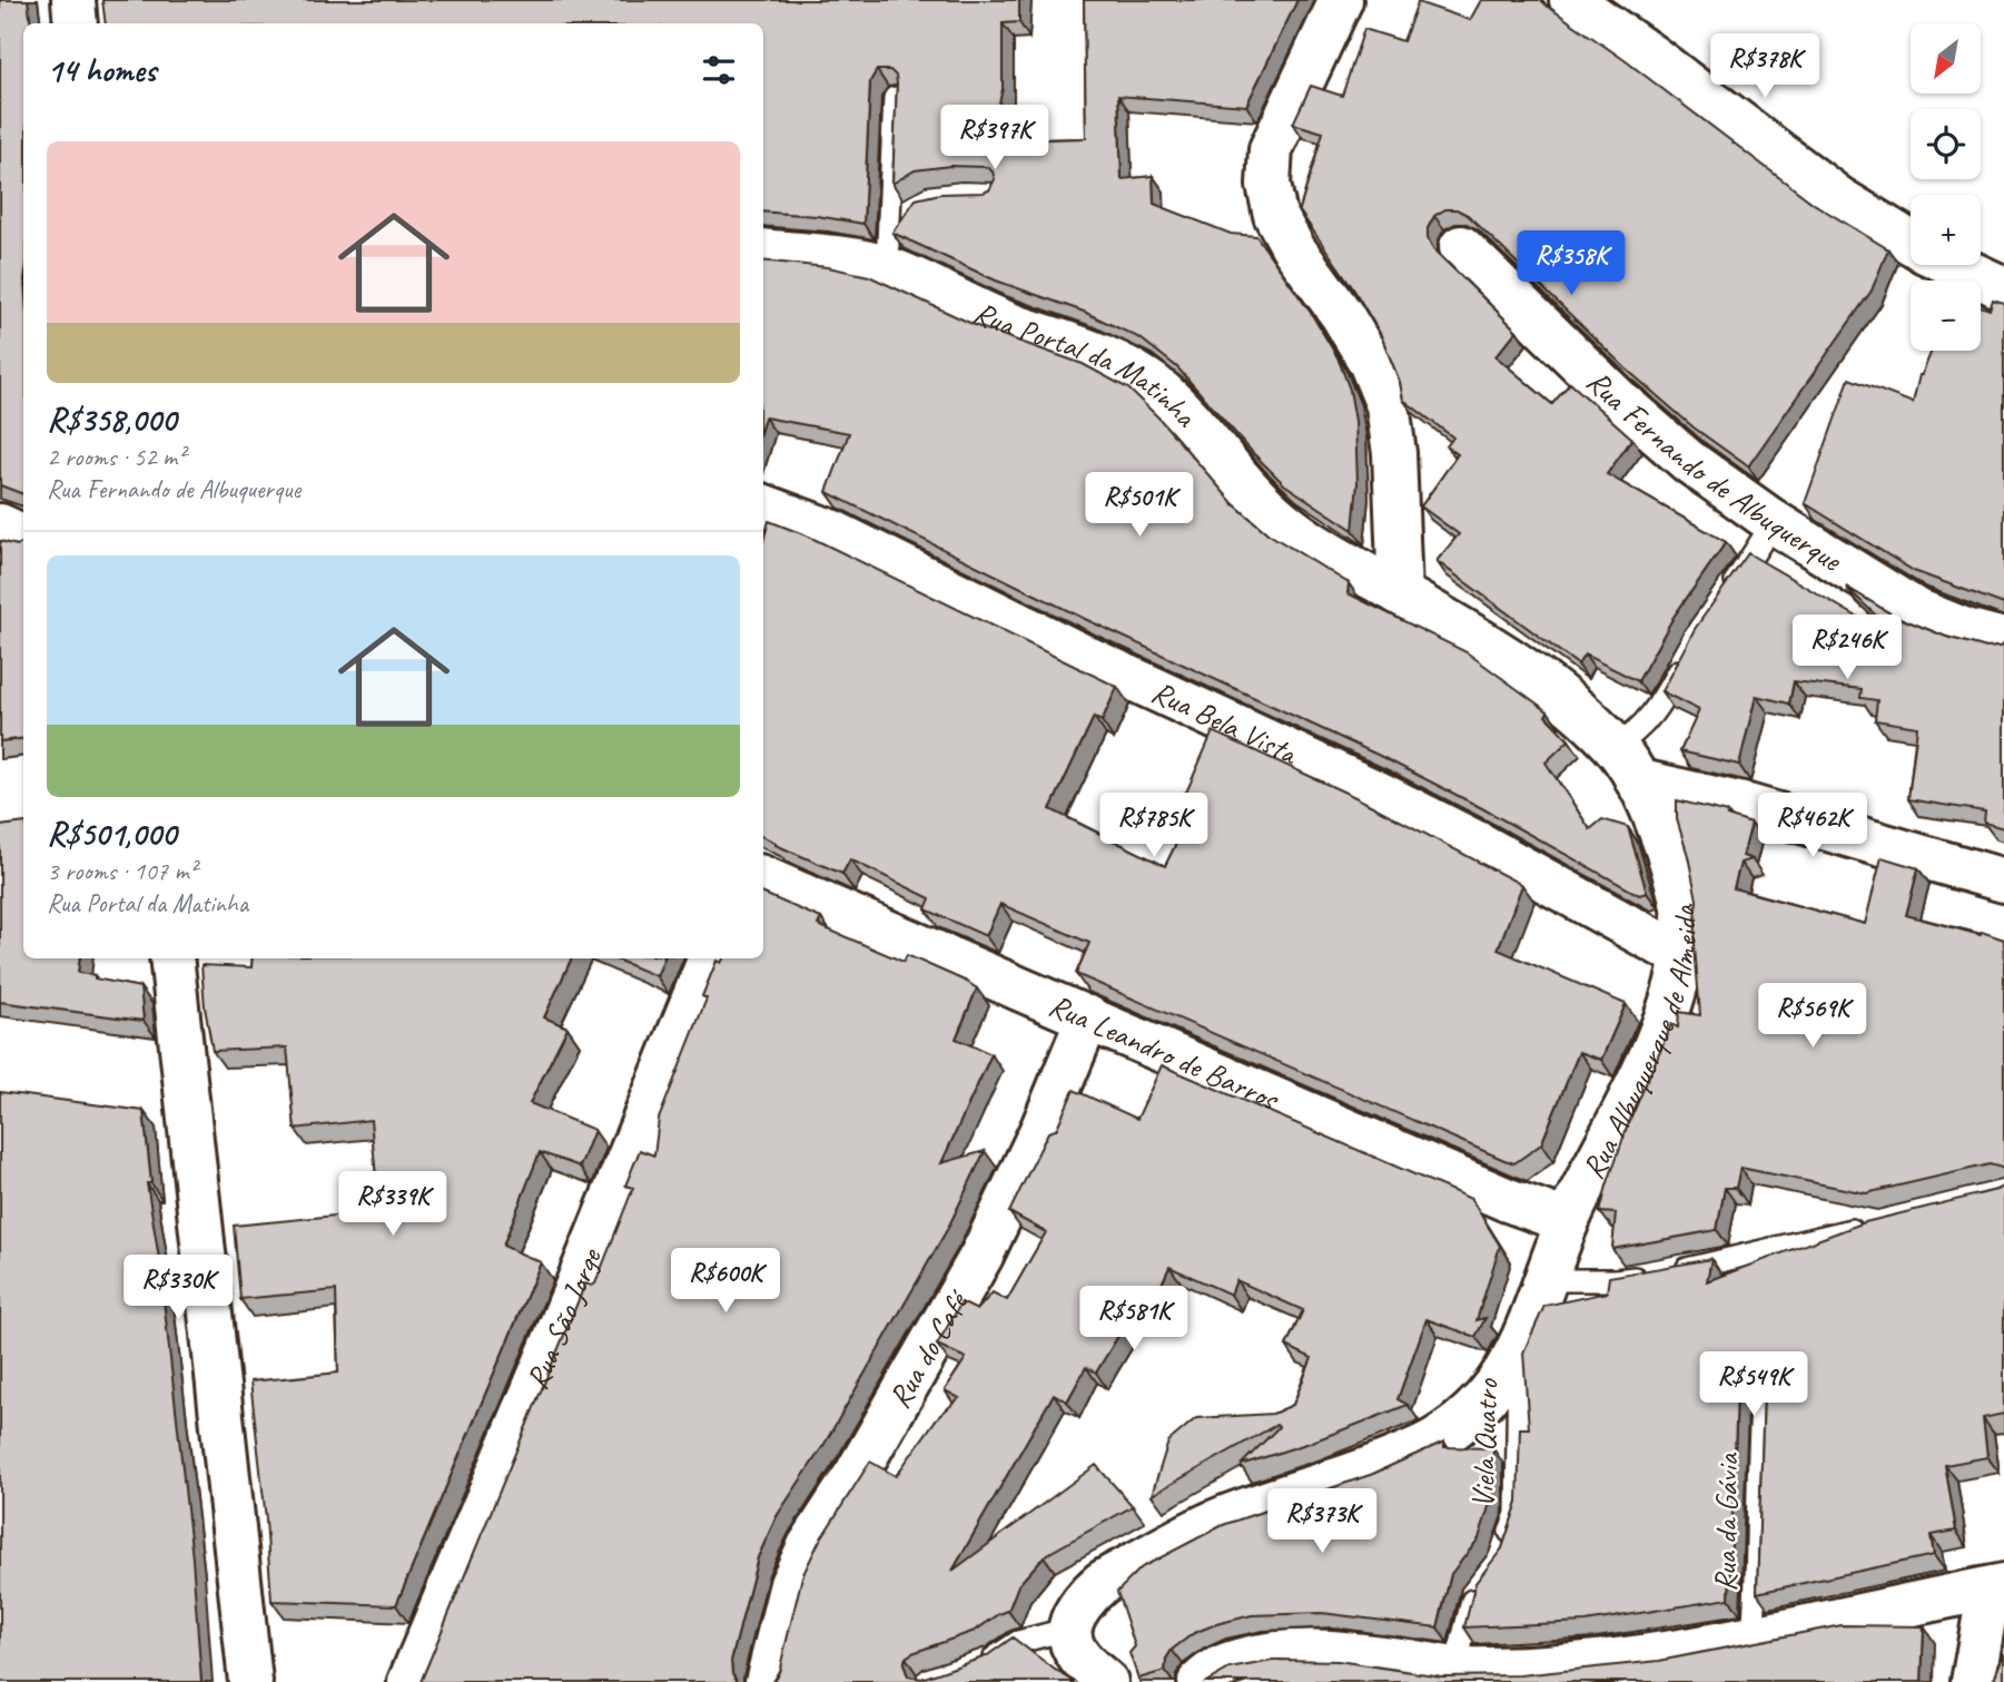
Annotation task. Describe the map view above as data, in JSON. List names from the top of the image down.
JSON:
{
  "streets": {
    "street": [
      "Rua Portal da Matinha",
      "Rua Fernando de Albuquerque",
      "Rua Bela Vista",
      "Rua Albuquerque de Almeida",
      "Rua Leandro de Barros",
      "Rua São Jorge",
      "Rua do Café"
    ],
    "lane": ["Viela Quatro", "Rua da Gávia"]
  },
  "crossings": [
    ["Rua Portal da Matinha", "Rua Albuquerque de Almeida"],
    ["Rua Bela Vista", "Rua Albuquerque de Almeida"],
    ["Rua Albuquerque de Almeida", "Rua Leandro de Barros"],
    ["Rua Albuquerque de Almeida", "Viela Quatro"],
    ["Rua Leandro de Barros", "Rua do Café"]
  ],
  "north": "bottom left",
  "page": {
    "map_buttons": ["+", "−"],
    "heading": "14 homes",
    "price": [
      "R$378K",
      "R$397K",
      "R$358K",
      "R$501K",
      "R$246K",
      "R$785K",
      "R$462K",
      "R$569K",
      "R$339K",
      "R$600K",
      "R$330K",
      "R$581K",
      "R$549K",
      "R$373K"
    ],
    "list": [
      {
        "name": "R$358,000",
        "note": "2 rooms · 52 m² · Rua Fernando de Albuquerque"
      },
      {
        "name": "R$501,000",
        "note": "3 rooms · 107 m² · Rua Portal da Matinha"
      }
    ]
  }
}
